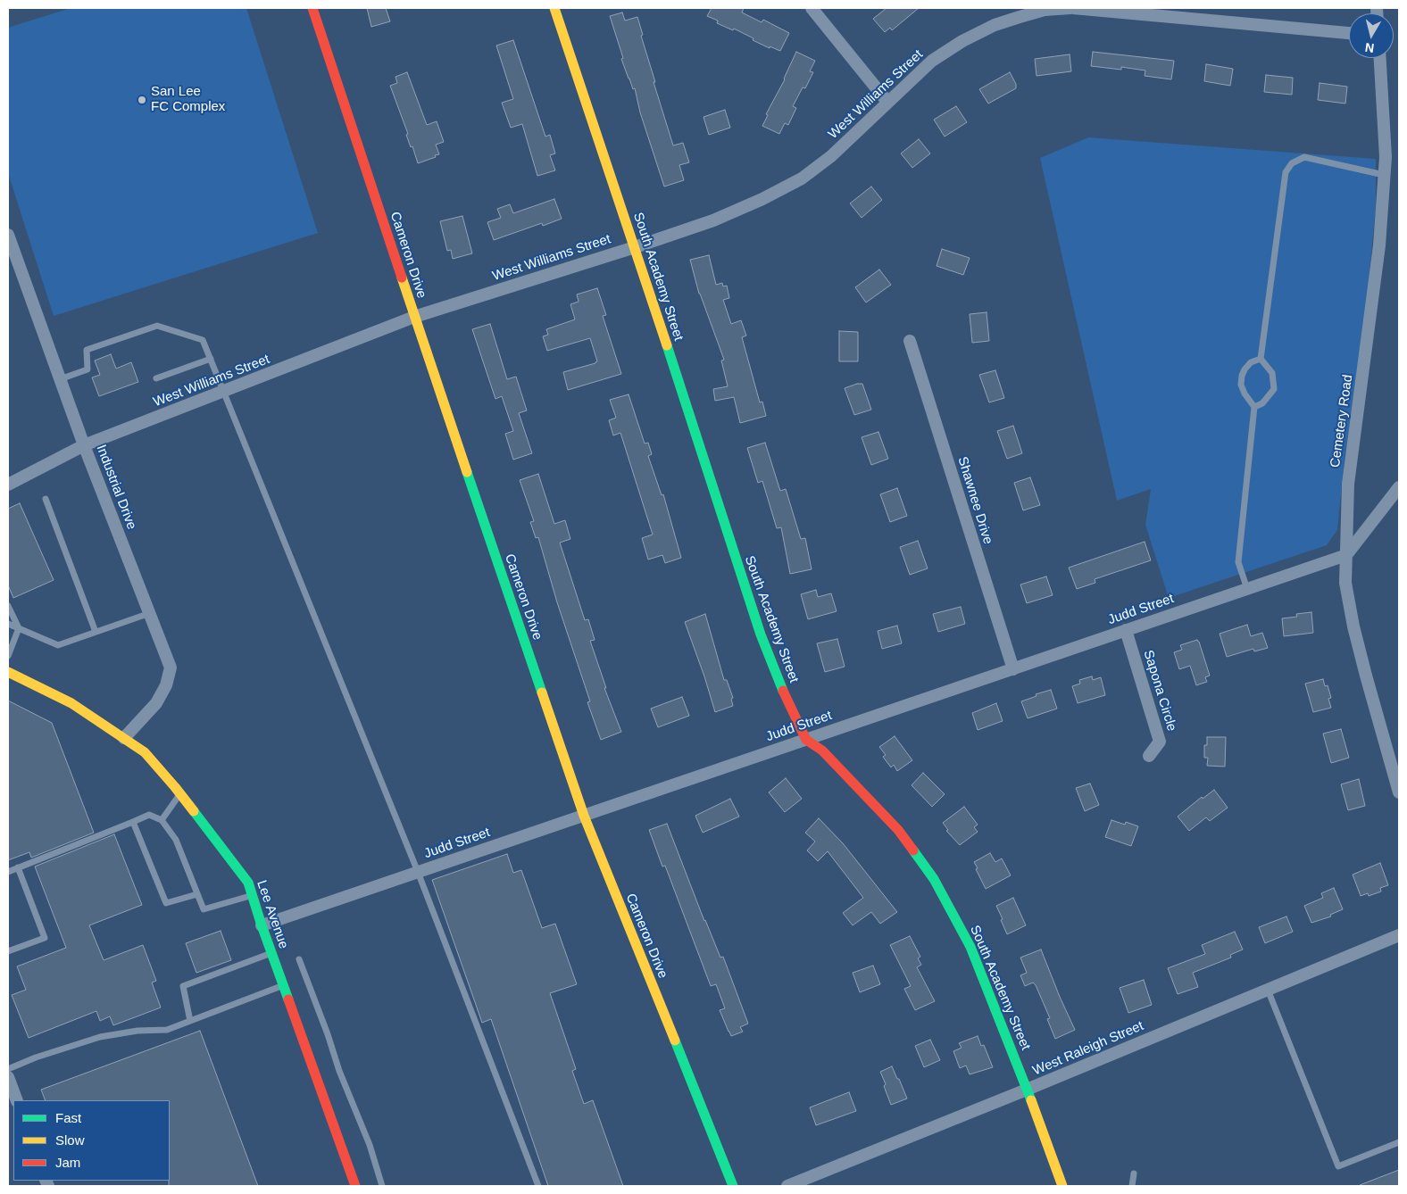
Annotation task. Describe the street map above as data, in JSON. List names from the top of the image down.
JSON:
{
  "streets": {
    "street": [
      "West Williams Street",
      "Cameron Drive",
      "South Academy Street",
      "Cemetery Road",
      "Industrial Drive",
      "Shawnee Drive",
      "Judd Street",
      "Sapona Circle",
      "Lee Avenue",
      "West Raleigh Street"
    ]
  },
  "crossings": [
    ["West Williams Street", "Cameron Drive"],
    ["West Williams Street", "South Academy Street"],
    ["West Williams Street", "Industrial Drive"],
    ["Cameron Drive", "Judd Street"],
    ["South Academy Street", "Judd Street"],
    ["South Academy Street", "West Raleigh Street"],
    ["Cemetery Road", "Judd Street"],
    ["Industrial Drive", "Lee Avenue"],
    ["Shawnee Drive", "Judd Street"],
    ["Judd Street", "Sapona Circle"],
    ["Judd Street", "Lee Avenue"]
  ],
  "places": ["San Lee FC Complex"],
  "legend": ["Fast", "Slow", "Jam"],
  "north": "bottom"
}
